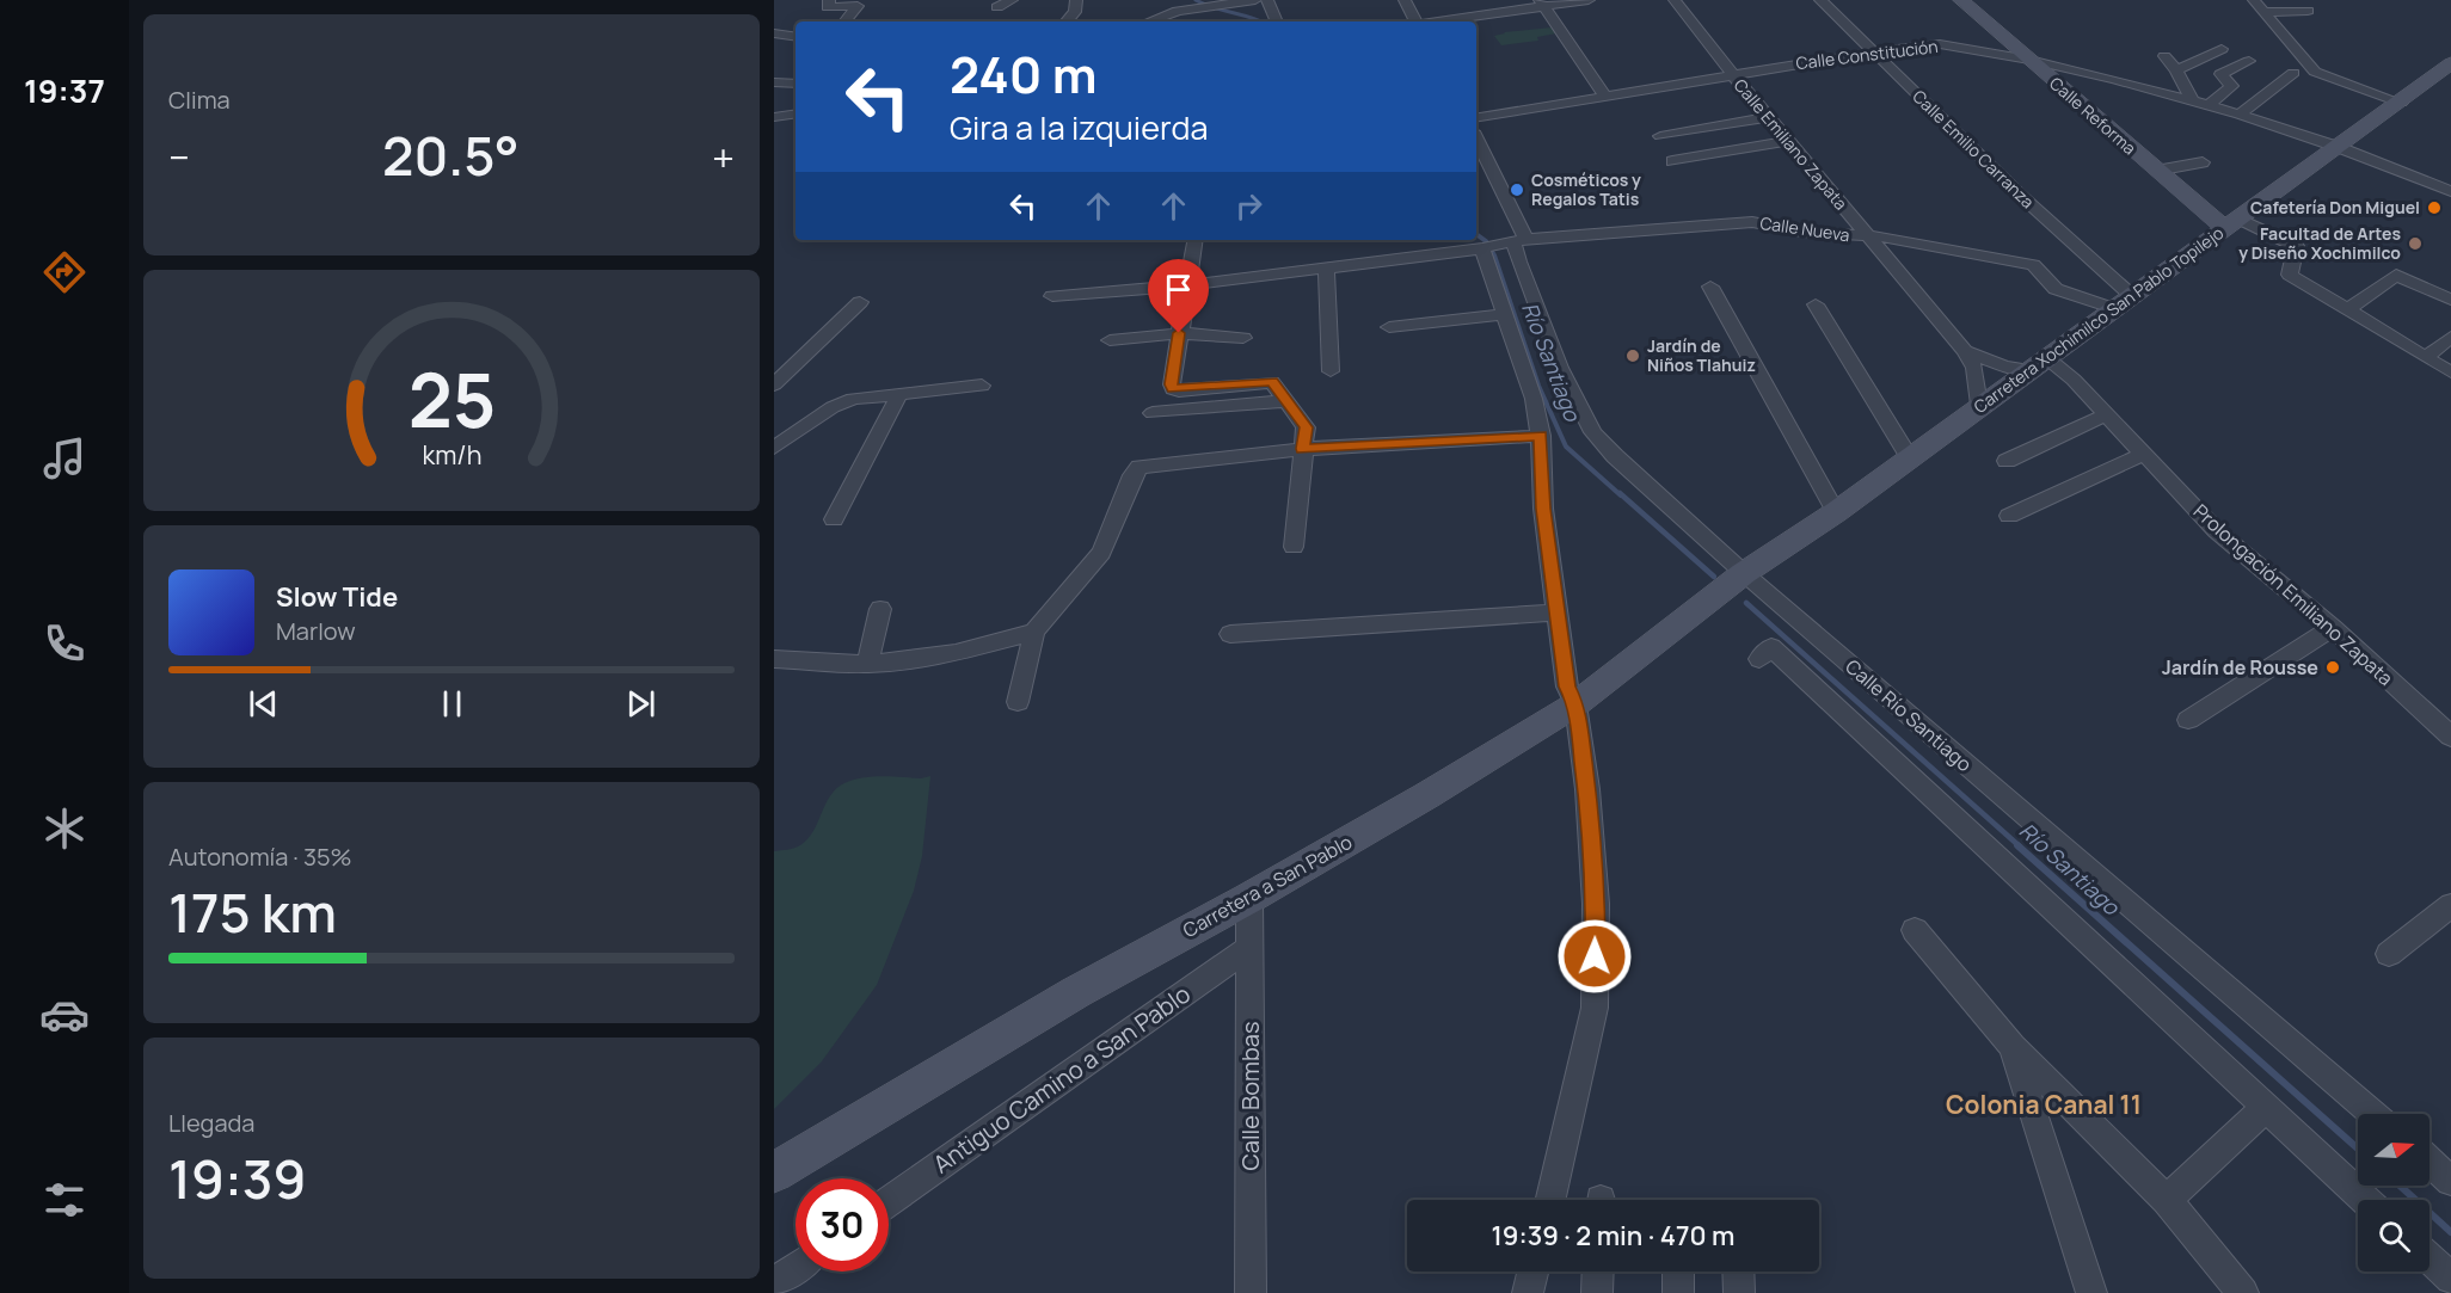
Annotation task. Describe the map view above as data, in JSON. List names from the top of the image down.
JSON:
{
  "streets": {
    "main road": ["Calle Reforma", "Carretera Xochimilco San Pablo Topilejo", "Carretera a San Pablo"],
    "street": [
      "Calle Constitución",
      "Calle Emiliano Zapata",
      "Calle Emilio Carranza",
      "Calle Nueva",
      "Prolongación Emiliano Zapata",
      "Calle Río Santiago",
      "Antiguo Camino a San Pablo",
      "Calle Bombas"
    ]
  },
  "crossings": [
    ["Calle Constitución", "Calle Reforma"],
    ["Calle Constitución", "Calle Emiliano Zapata"],
    ["Calle Constitución", "Calle Emilio Carranza"],
    ["Calle Constitución", "Carretera Xochimilco San Pablo Topilejo"],
    ["Calle Reforma", "Carretera Xochimilco San Pablo Topilejo"],
    ["Calle Emiliano Zapata", "Calle Nueva"],
    ["Calle Emiliano Zapata", "Carretera Xochimilco San Pablo Topilejo"],
    ["Calle Emiliano Zapata", "Prolongación Emiliano Zapata"],
    ["Calle Emilio Carranza", "Carretera Xochimilco San Pablo Topilejo"],
    ["Calle Nueva", "Carretera Xochimilco San Pablo Topilejo"],
    ["Calle Nueva", "Calle Río Santiago"],
    ["Carretera Xochimilco San Pablo Topilejo", "Prolongación Emiliano Zapata"],
    ["Calle Río Santiago", "Carretera a San Pablo"],
    ["Carretera a San Pablo", "Calle Bombas"],
    ["Antiguo Camino a San Pablo", "Calle Bombas"]
  ],
  "districts": ["Colonia Canal 11"],
  "water": ["Río Santiago"],
  "places": [
    "Cosméticos y Regalos Tatis",
    "Cafetería Don Miguel",
    "Facultad de Artes y Diseño Xochimilco",
    "Jardín de Niños Tlahuiz",
    "Jardín de Rousse"
  ],
  "north": "right",
  "page": {
    "tabs": "19:37",
    "tile": [
      "Clima",
      ["Autonomía · 35%", "175 km"],
      ["Llegada", "19:39"]
    ],
    "turn": ["240 m", "Gira a la izquierda"],
    "heat": ["−", "20.5°", "+"],
    "song": ["Slow Tide", "Marlow"],
    "limit": "30",
    "trip": "19:39 · 2 min · 470 m",
    "gauge": ["25", "km/h"]
  }
}
